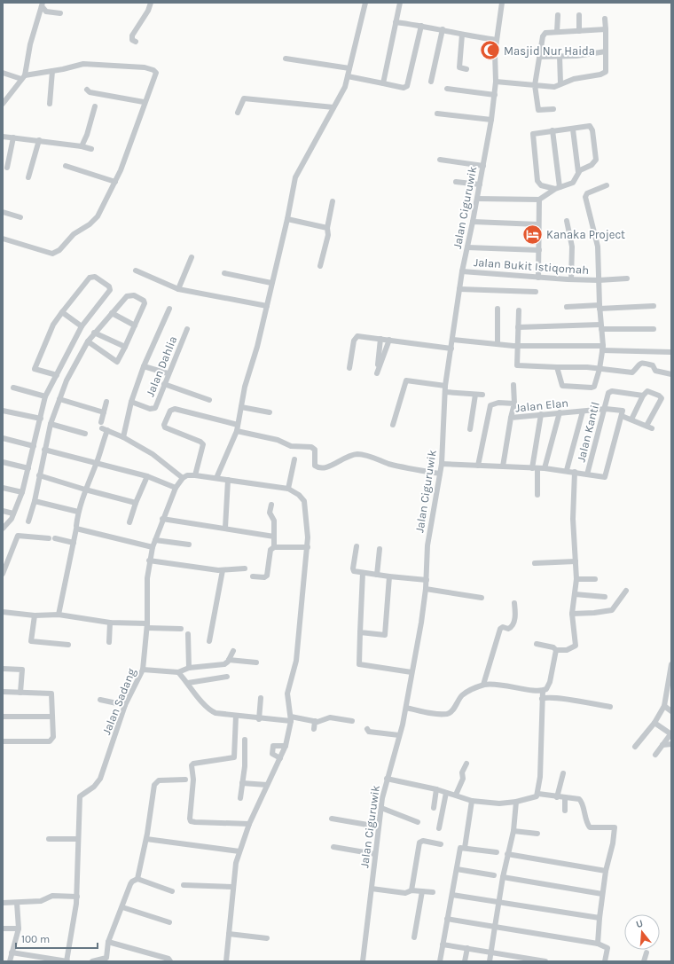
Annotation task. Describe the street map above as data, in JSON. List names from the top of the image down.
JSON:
{
  "streets": {
    "street": [
      "Jalan Ciguruwik",
      "Jalan Bukit Istiqomah",
      "Jalan Dahlia",
      "Jalan Elan",
      "Jalan Kantil",
      "Jalan Sadang"
    ]
  },
  "crossings": [
    ["Jalan Ciguruwik", "Jalan Bukit Istiqomah"],
    ["Jalan Elan", "Jalan Kantil"]
  ],
  "places": {
    "mosque": ["Masjid Nur Haida"],
    "hotel": ["Kanaka Project"]
  },
  "scale_bar": "100 m",
  "north": "top"
}
